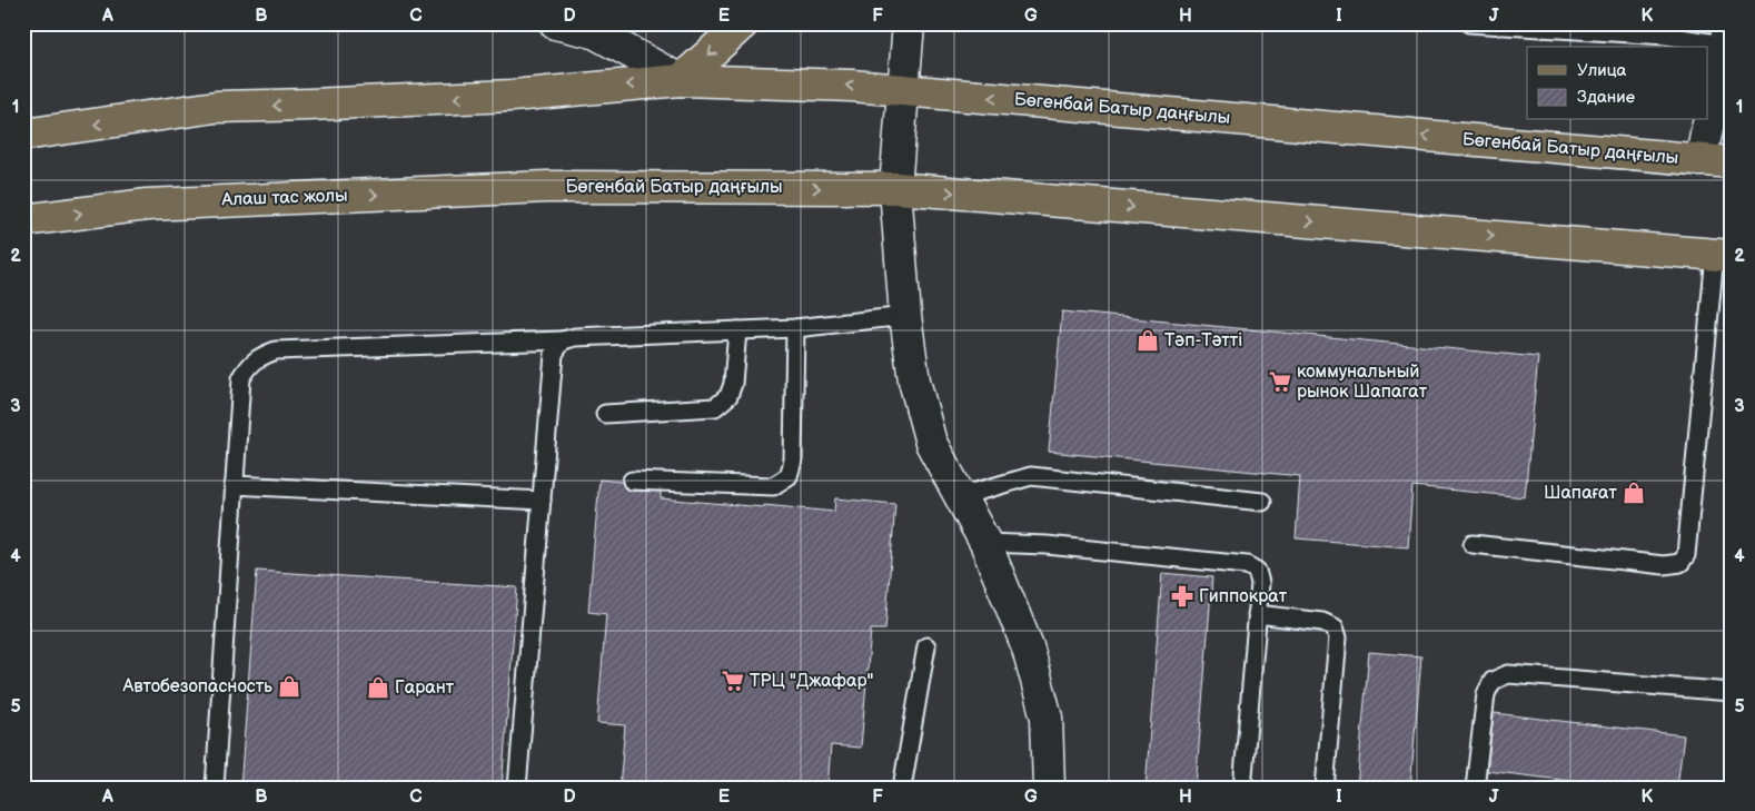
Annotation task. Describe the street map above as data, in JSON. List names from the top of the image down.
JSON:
{
  "streets": {
    "main road": ["Бөгенбай Батыр даңғылы", "Алаш тас жолы"]
  },
  "crossings": [
    ["Бөгенбай Батыр даңғылы", "Алаш тас жолы"]
  ],
  "one_way": ["Алаш тас жолы"],
  "places": {
    "shop": [
      "Тәп-Тәтті",
      "Шапағат",
      "Автобезопасность",
      "Гарант"
    ],
    "supermarket": ["коммунальный рынок Шапагат", "ТРЦ \"Джафар\""],
    "pharmacy": ["Гиппократ"]
  },
  "legend": ["Улица", "Здание"],
  "grid": {
    "columns": [
      "A",
      "B",
      "C",
      "D",
      "E",
      "F",
      "G",
      "H",
      "I",
      "J",
      "K"
    ],
    "rows": [
      "1",
      "2",
      "3",
      "4",
      "5"
    ]
  }
}
